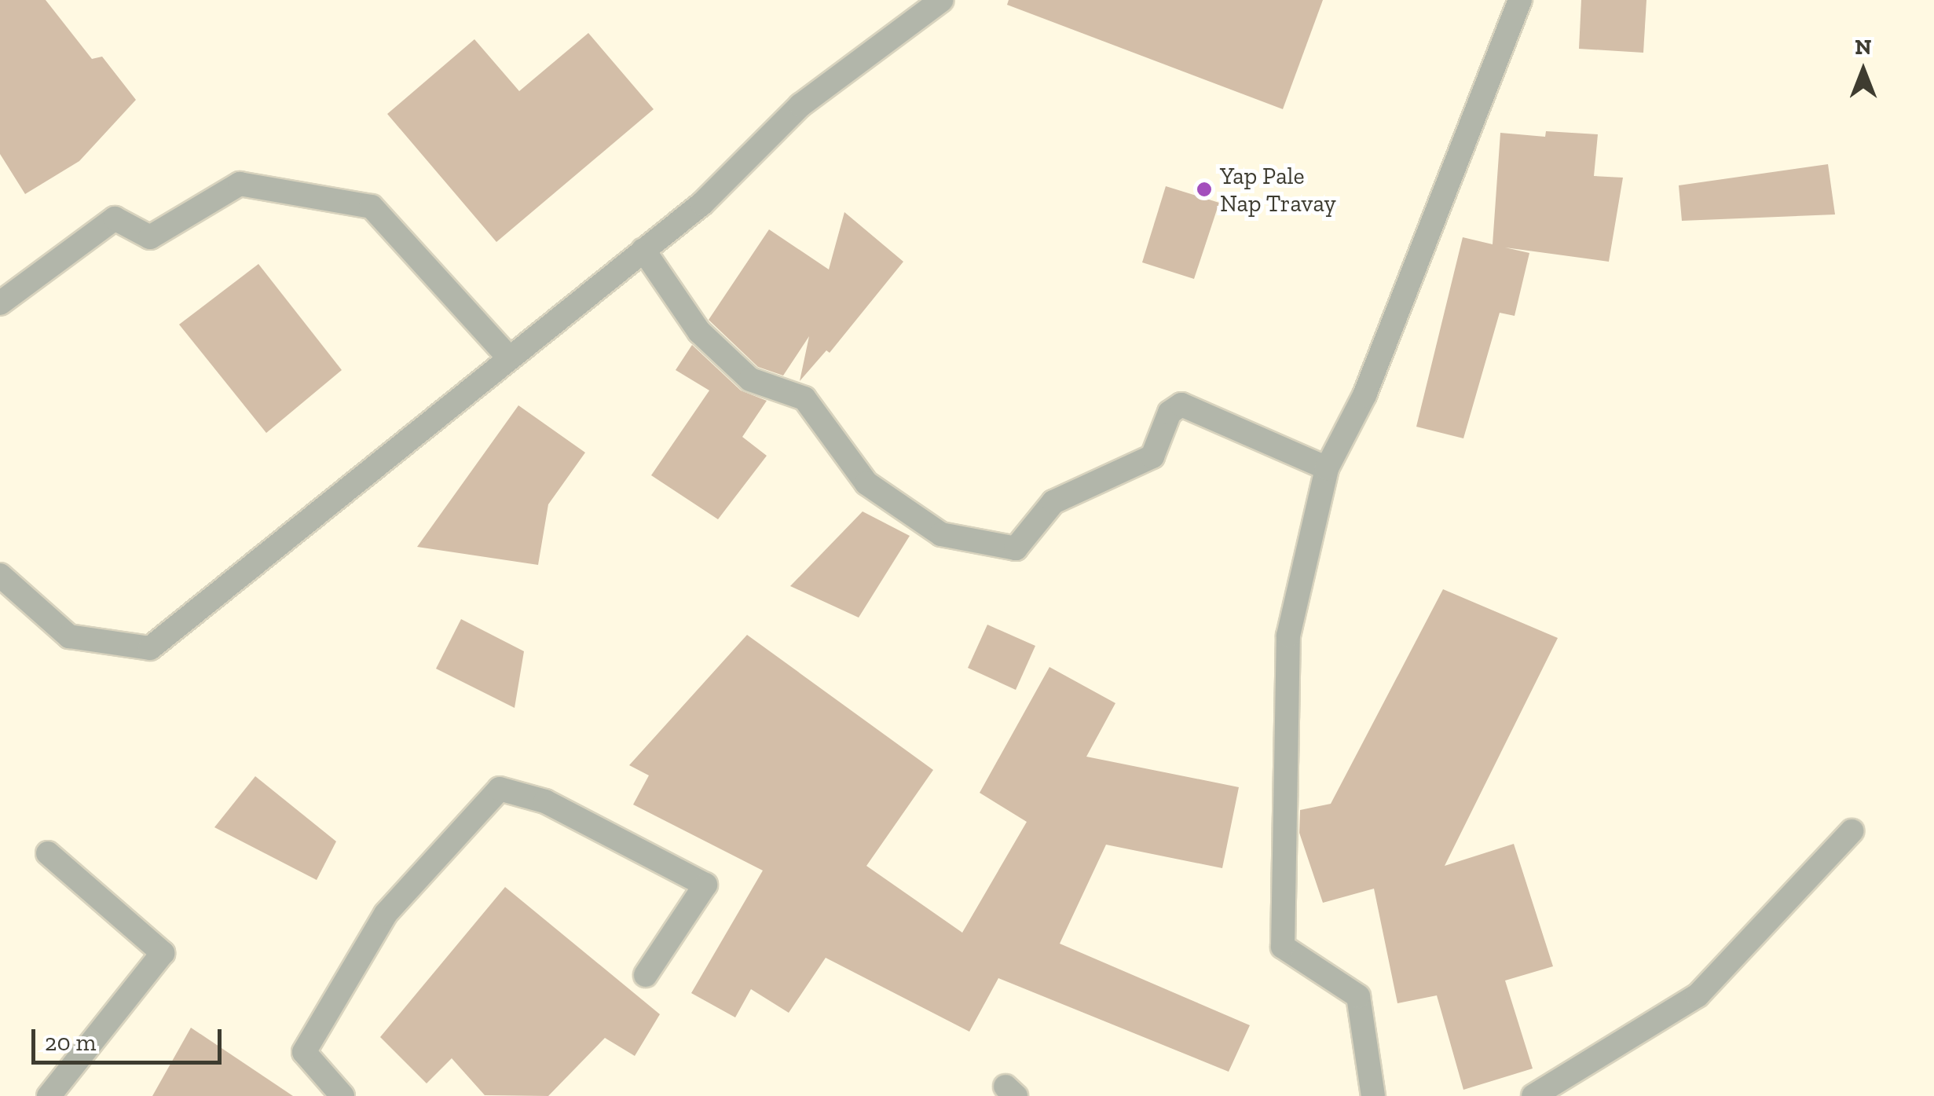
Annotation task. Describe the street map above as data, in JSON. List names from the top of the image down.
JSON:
{
  "places": ["Yap Pale Nap Travay"],
  "scale_bar": "20 m",
  "north": "top"
}
